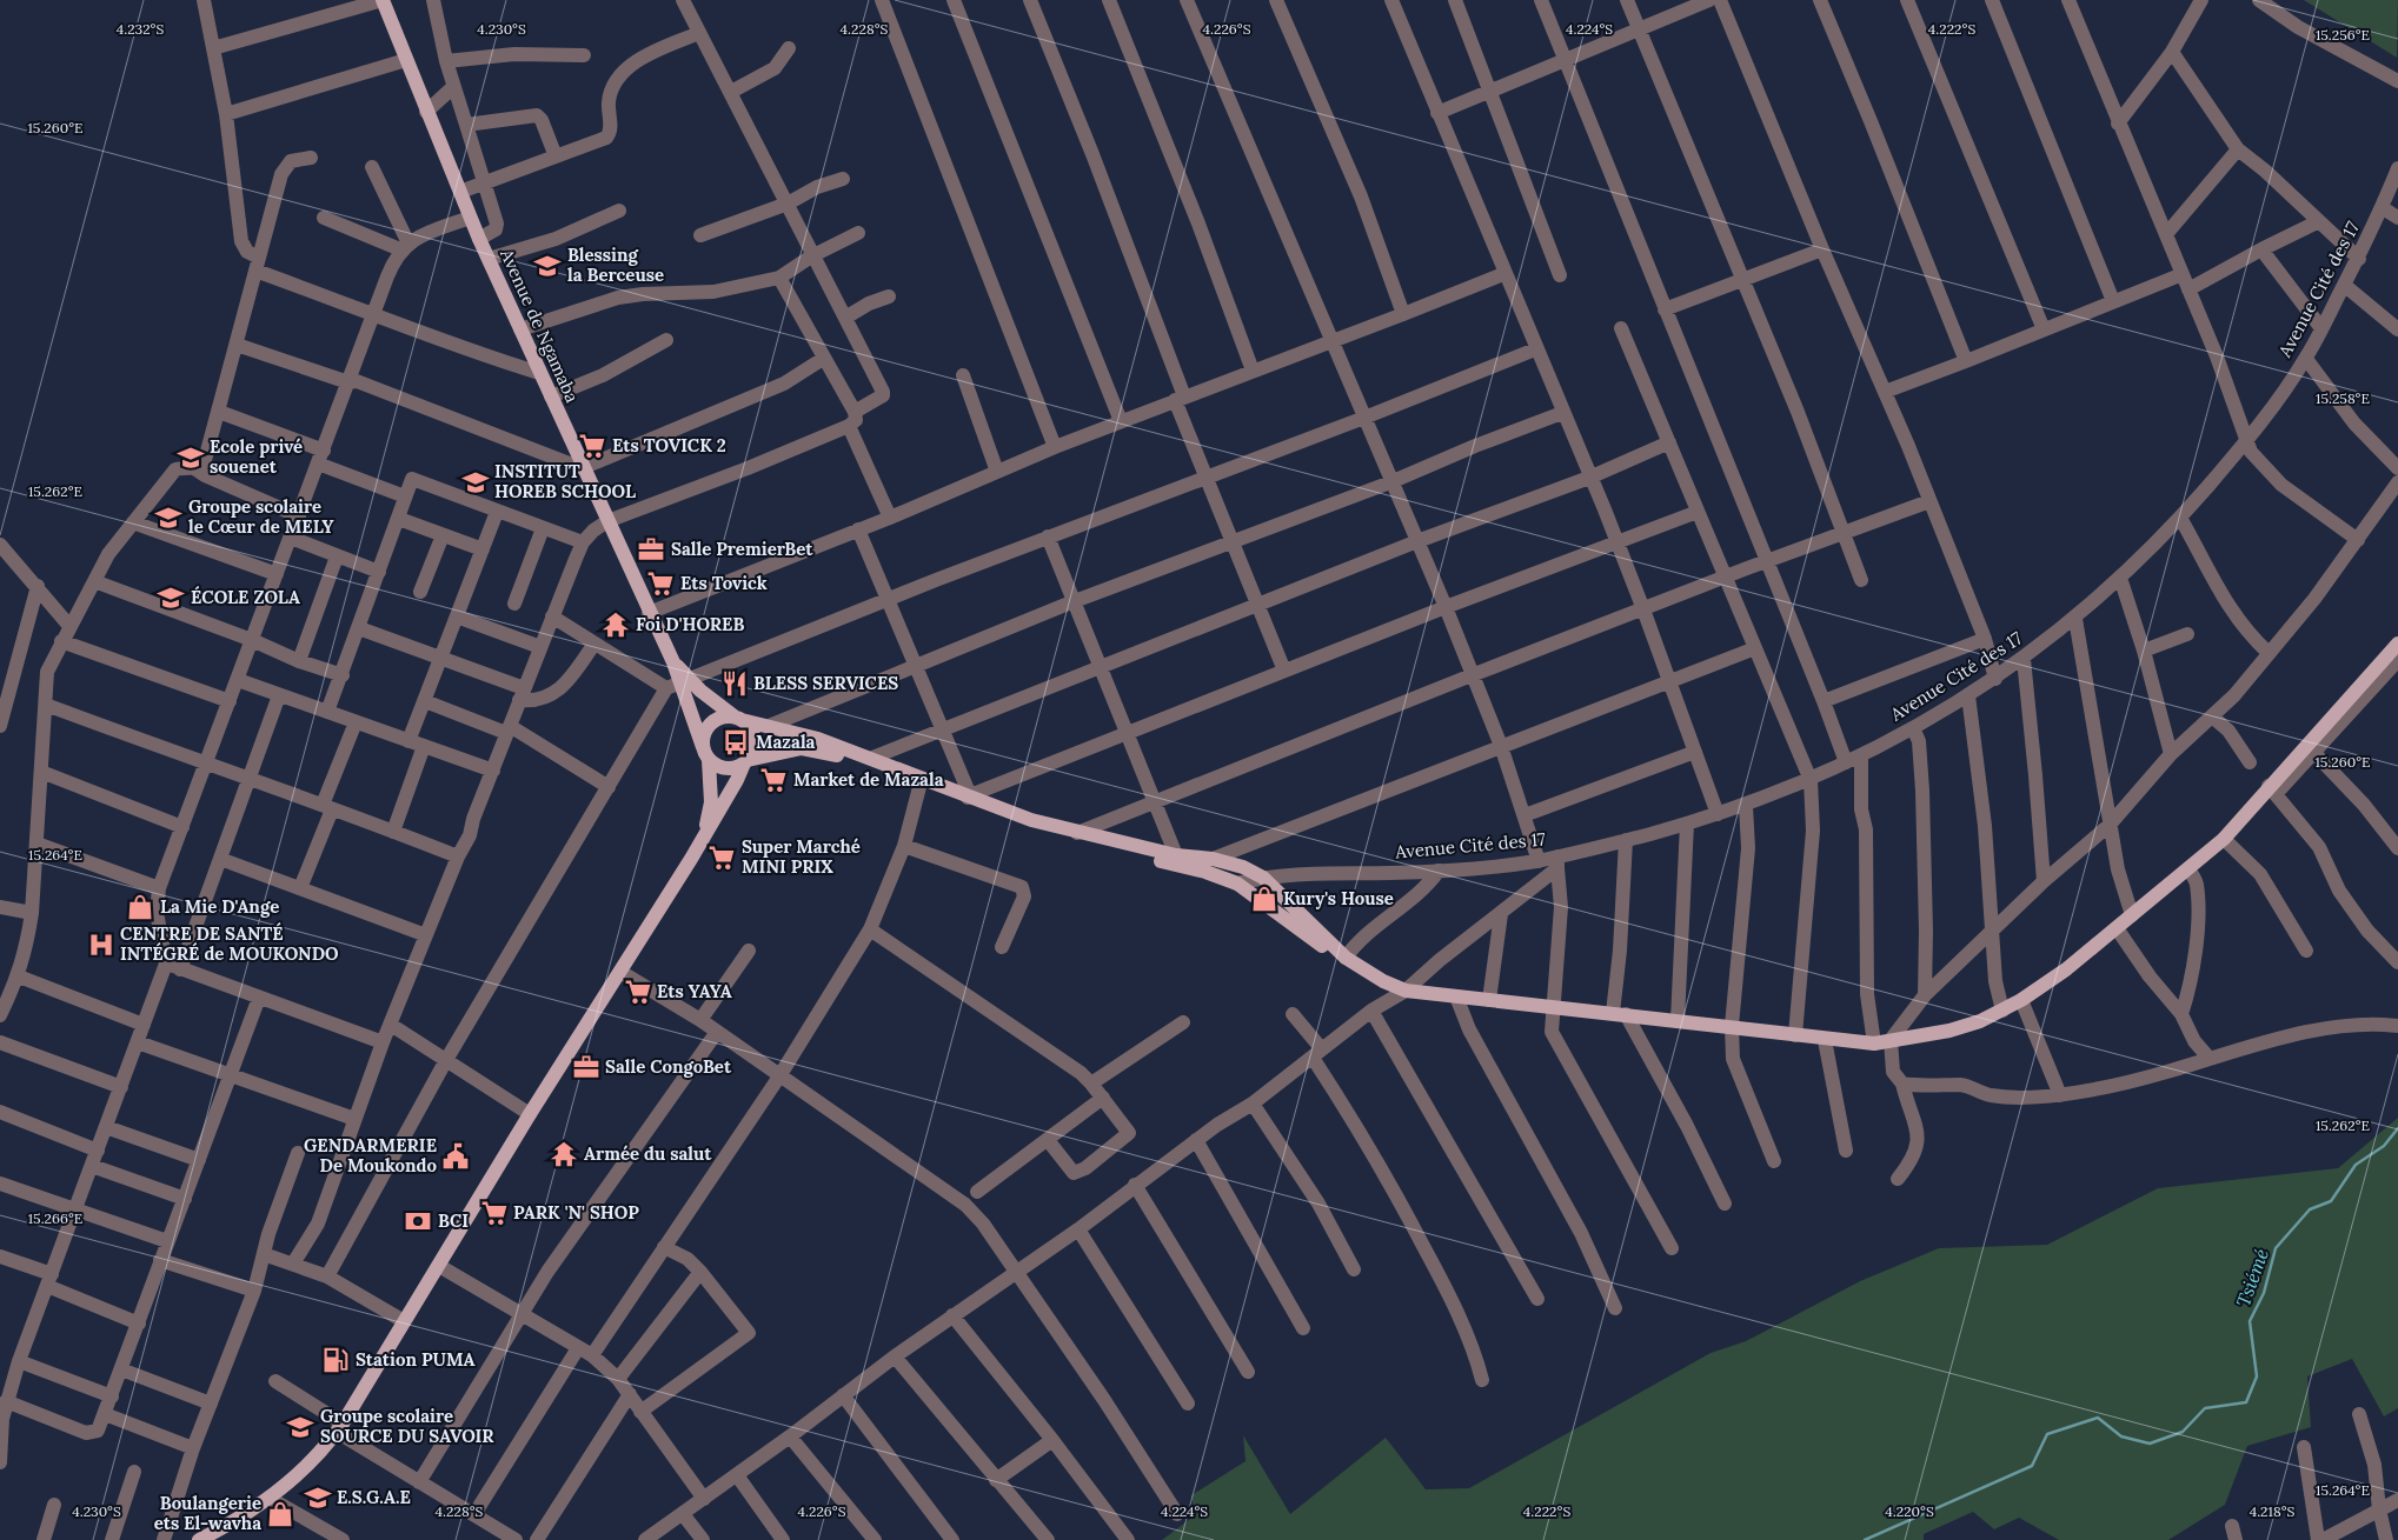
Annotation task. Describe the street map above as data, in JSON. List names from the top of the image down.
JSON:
{
  "streets": {
    "main road": ["Avenue de Ngamaba"],
    "street": ["Avenue Cité des 17"]
  },
  "water": ["Tsiémé"],
  "places": {
    "school or university": [
      "Blessing la Berceuse",
      "Ecole privé souenet",
      "INSTITUT HOREB SCHOOL",
      "Groupe scolaire le Cœur de MELY",
      "ÉCOLE ZOLA",
      "Groupe scolaire SOURCE DU SAVOIR",
      "E.S.G.A.E"
    ],
    "supermarket": [
      "Ets TOVICK 2",
      "Ets Tovick",
      "Market de Mazala",
      "Super Marché MINI PRIX",
      "Ets YAYA",
      "PARK 'N' SHOP"
    ],
    "office": ["Salle PremierBet", "Salle CongoBet"],
    "temple": ["Foi D'HOREB", "Armée du salut"],
    "restaurant": ["BLESS SERVICES"],
    "bus stop": ["Mazala"],
    "shop": ["Kury's House", "La Mie D'Ange", "Boulangerie ets El-wavha"],
    "hospital": ["CENTRE DE SANTÉ INTÉGRÉ de MOUKONDO"],
    "public building": ["GENDARMERIE De Moukondo"],
    "bank": ["BCI"],
    "fuel station": ["Station PUMA"]
  },
  "coordinates": [
    "4.232°S",
    "4.230°S",
    "4.228°S",
    "4.226°S",
    "4.224°S",
    "4.222°S",
    "15.256°E",
    "15.260°E",
    "15.258°E",
    "15.262°E",
    "15.264°E",
    "15.266°E",
    "4.220°S",
    "4.218°S"
  ]
}
